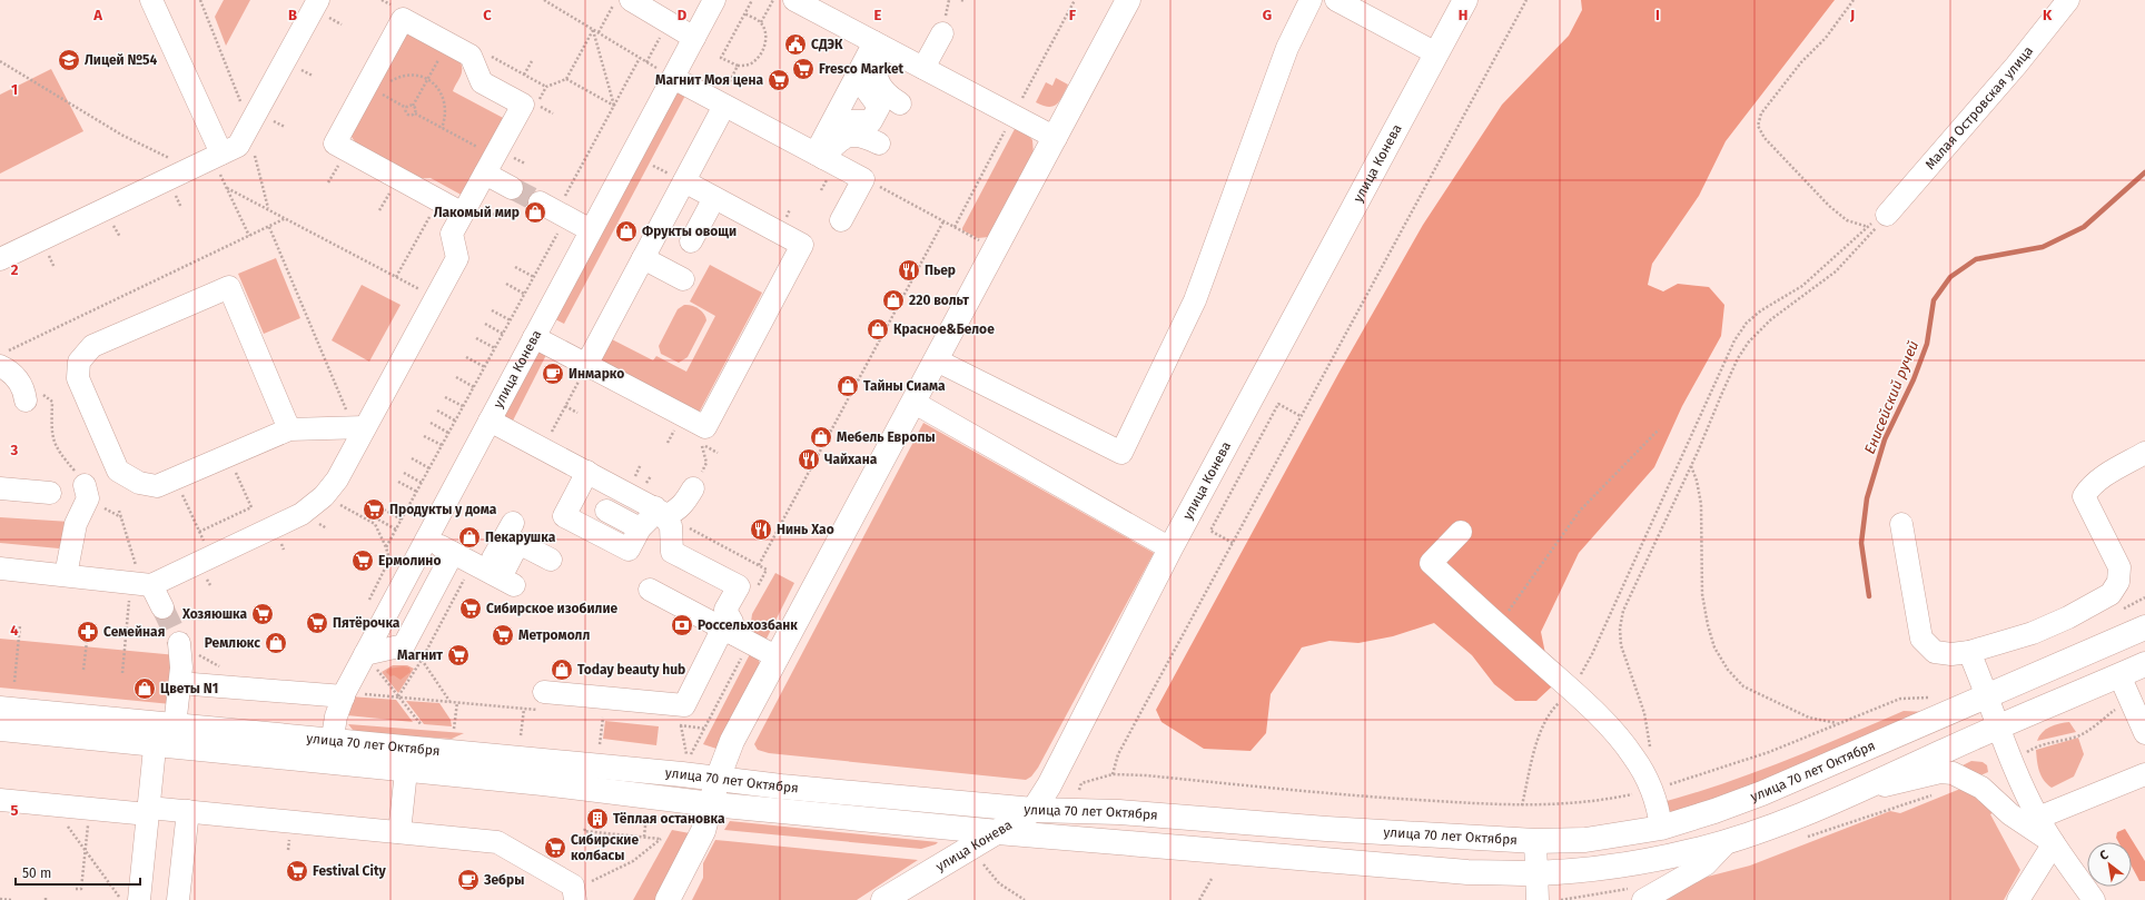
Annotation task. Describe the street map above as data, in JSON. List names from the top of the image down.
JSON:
{
  "streets": {
    "main road": ["улица Конева", "улица 70 лет Октября"],
    "street": ["Малая Островская улица"]
  },
  "crossings": [
    ["улица Конева", "улица 70 лет Октября"]
  ],
  "water": ["Енисейский ручей"],
  "places": {
    "public building": ["СДЭК"],
    "school or university": ["Лицей №54"],
    "supermarket": [
      "Fresco Market",
      "Магнит Моя цена",
      "Продукты у дома",
      "Ермолино",
      "Сибирское изобилие",
      "Хозяюшка",
      "Пятёрочка",
      "Метромолл",
      "Магнит",
      "Сибирские колбасы",
      "Festival City"
    ],
    "shop": [
      "Лакомый мир",
      "Фрукты овощи",
      "220 вольт",
      "Красное&Белое",
      "Тайны Сиама",
      "Мебель Европы",
      "Пекарушка",
      "Ремлюкс",
      "Today beauty hub",
      "Цветы N1"
    ],
    "restaurant": ["Пьер", "Чайхана", "Нинь Хао"],
    "cafe": ["Инмарко", "Зебры"],
    "bank": ["Россельхозбанк"],
    "pharmacy": ["Семейная"],
    "building": ["Тёплая остановка"]
  },
  "scale_bar": "50 m",
  "north": "top left",
  "grid": {
    "columns": [
      "A",
      "B",
      "C",
      "D",
      "E",
      "F",
      "G",
      "H",
      "I",
      "J",
      "K"
    ],
    "rows": [
      "1",
      "2",
      "3",
      "4",
      "5"
    ]
  }
}
